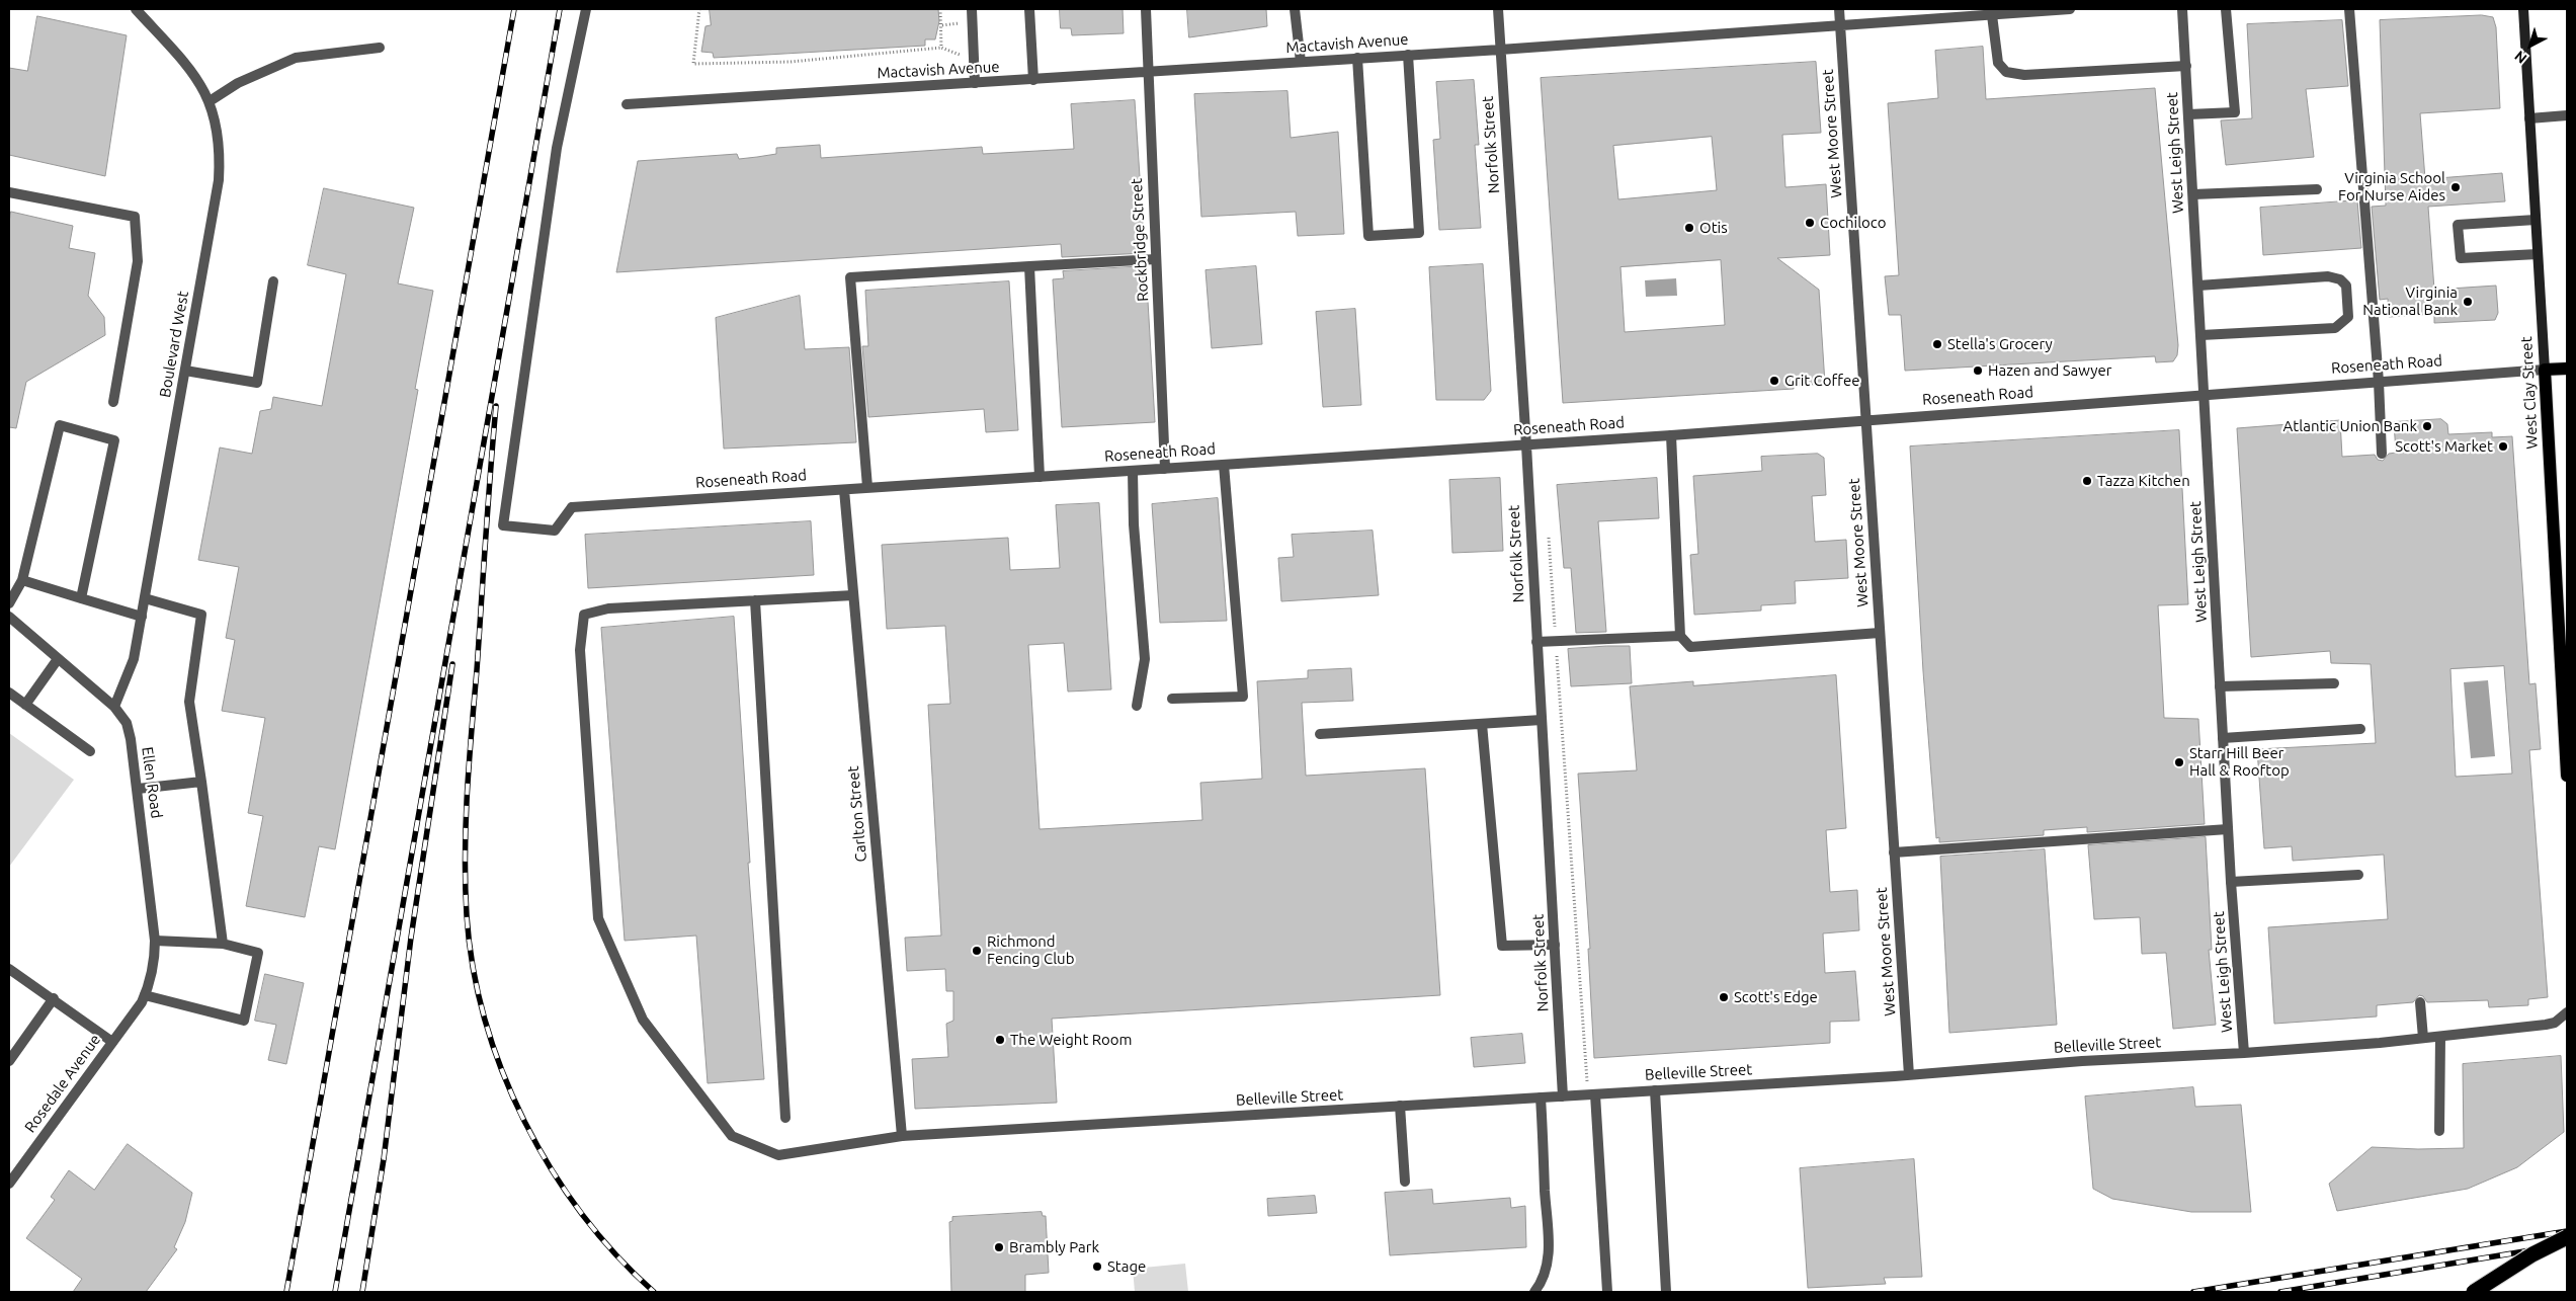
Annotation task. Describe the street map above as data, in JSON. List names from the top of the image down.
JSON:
{
  "streets": {
    "main road": ["Roseneath Road", "West Clay Street"],
    "street": [
      "Mactavish Avenue",
      "West Moore Street",
      "Norfolk Street",
      "West Leigh Street",
      "Rockbridge Street",
      "Boulevard West",
      "Ellen Road",
      "Carlton Street",
      "Belleville Street",
      "Rosedale Avenue"
    ]
  },
  "crossings": [
    ["Mactavish Avenue", "West Moore Street"],
    ["Mactavish Avenue", "Norfolk Street"],
    ["Mactavish Avenue", "Rockbridge Street"],
    ["West Moore Street", "Roseneath Road"],
    ["West Moore Street", "Belleville Street"],
    ["Norfolk Street", "Roseneath Road"],
    ["Norfolk Street", "Belleville Street"],
    ["West Leigh Street", "Roseneath Road"],
    ["West Leigh Street", "Belleville Street"],
    ["Rockbridge Street", "Roseneath Road"],
    ["Boulevard West", "Ellen Road"],
    ["Roseneath Road", "West Clay Street"],
    ["Roseneath Road", "Carlton Street"],
    ["Ellen Road", "Rosedale Avenue"],
    ["Carlton Street", "Belleville Street"]
  ],
  "places": [
    "Virginia School For Nurse Aides",
    "Cochiloco",
    "Otis",
    "Virginia National Bank",
    "Stella's Grocery",
    "Hazen and Sawyer",
    "Grit Coffee",
    "Atlantic Union Bank",
    "Scott's Market",
    "Tazza Kitchen",
    "Starr Hill Beer Hall & Rooftop",
    "Richmond Fencing Club",
    "Scott's Edge",
    "The Weight Room",
    "Brambly Park",
    "Stage"
  ],
  "north": "bottom left"
}
